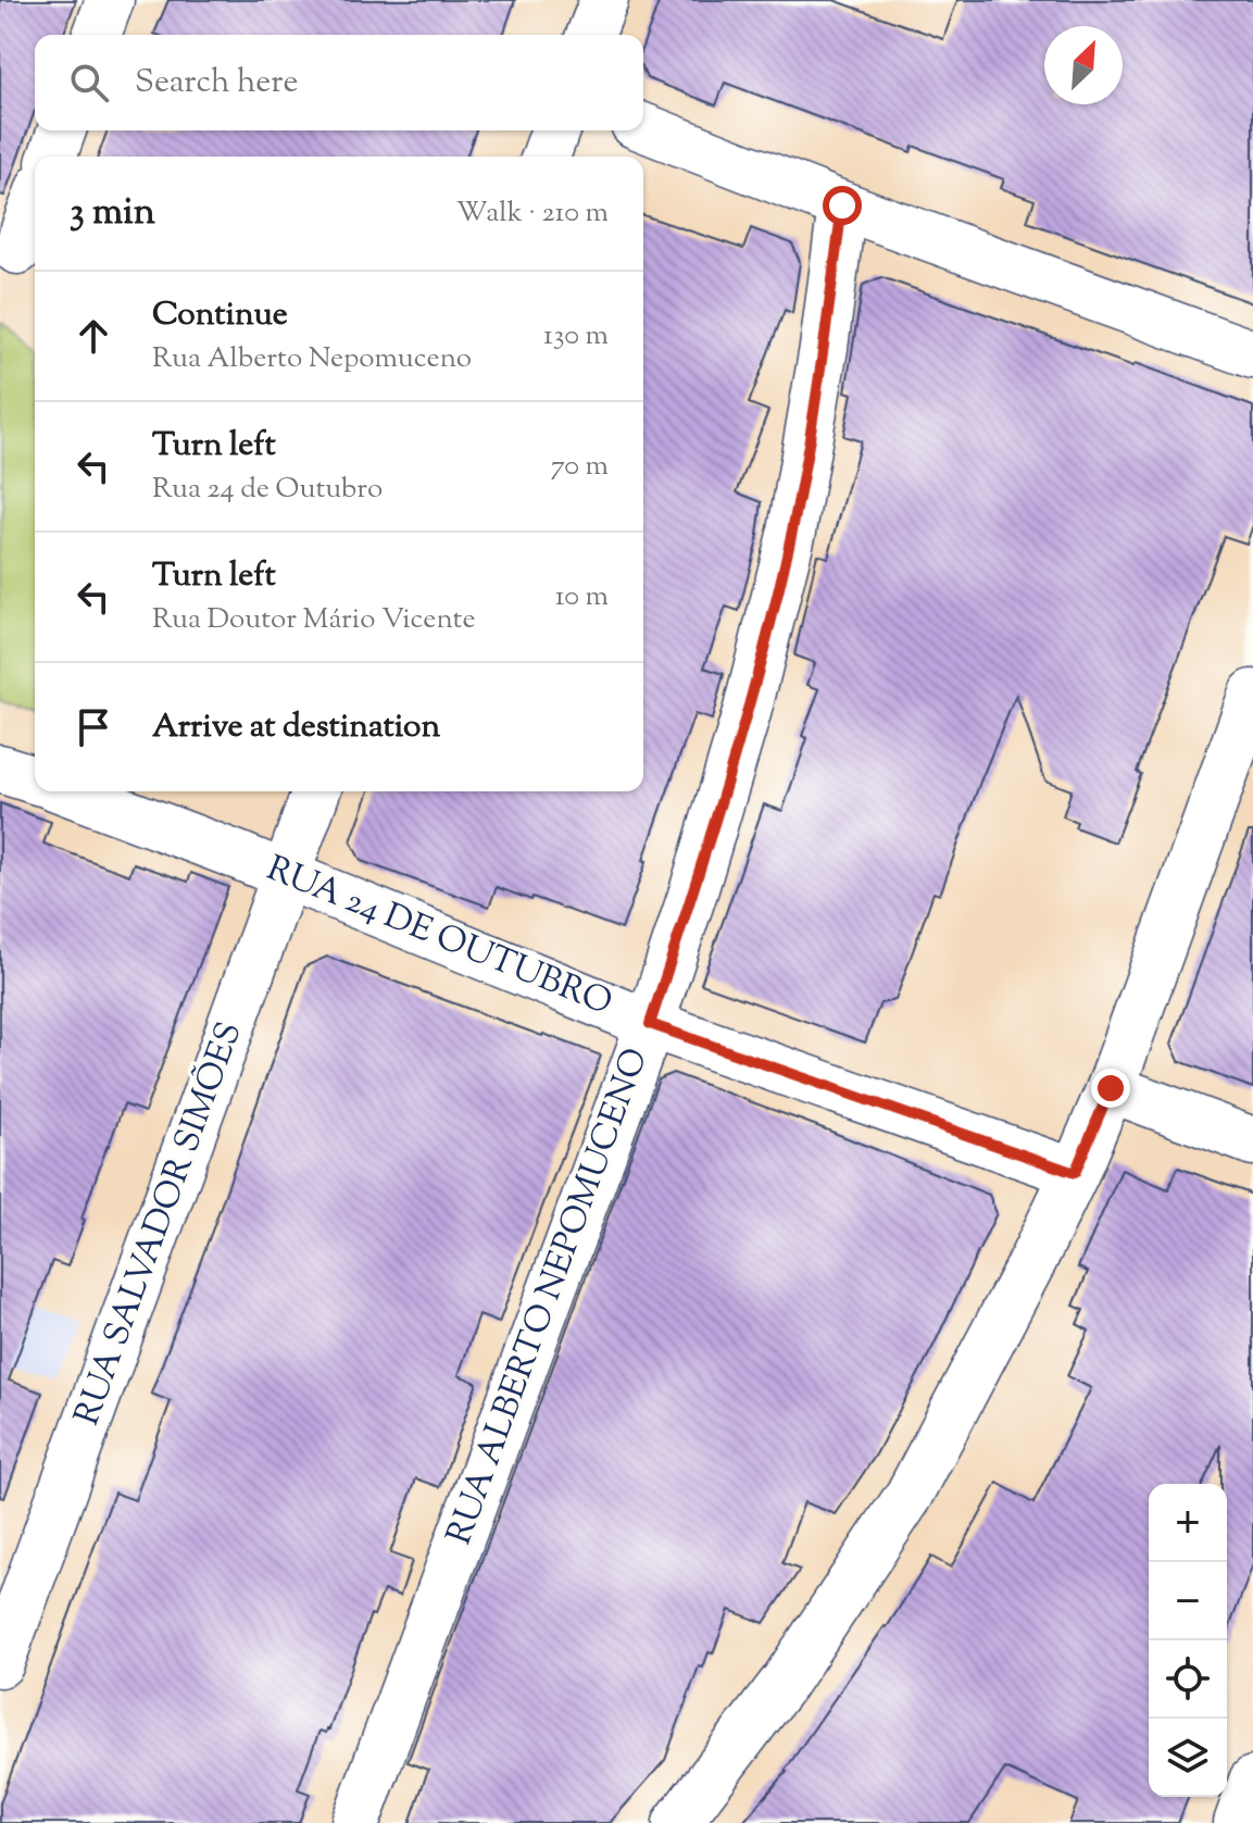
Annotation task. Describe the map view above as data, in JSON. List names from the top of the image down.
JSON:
{
  "streets": {
    "street": ["RUA 24 DE OUTUBRO", "RUA SALVADOR SIMÕES", "RUA ALBERTO NEPOMUCENO"]
  },
  "crossings": [
    ["RUA 24 DE OUTUBRO", "RUA SALVADOR SIMÕES"],
    ["RUA 24 DE OUTUBRO", "RUA ALBERTO NEPOMUCENO"]
  ],
  "north": "top right",
  "page": {
    "search": "Search here",
    "heading": ["3 min", "Walk · 210 m"],
    "list": [
      ["Continue", "Rua Alberto Nepomuceno", "130 m"],
      ["Turn left", "Rua 24 de Outubro", "70 m"],
      ["Turn left", "Rua Doutor Mário Vicente", "10 m"],
      "Arrive at destination"
    ],
    "map_buttons": ["+", "−"]
  }
}
